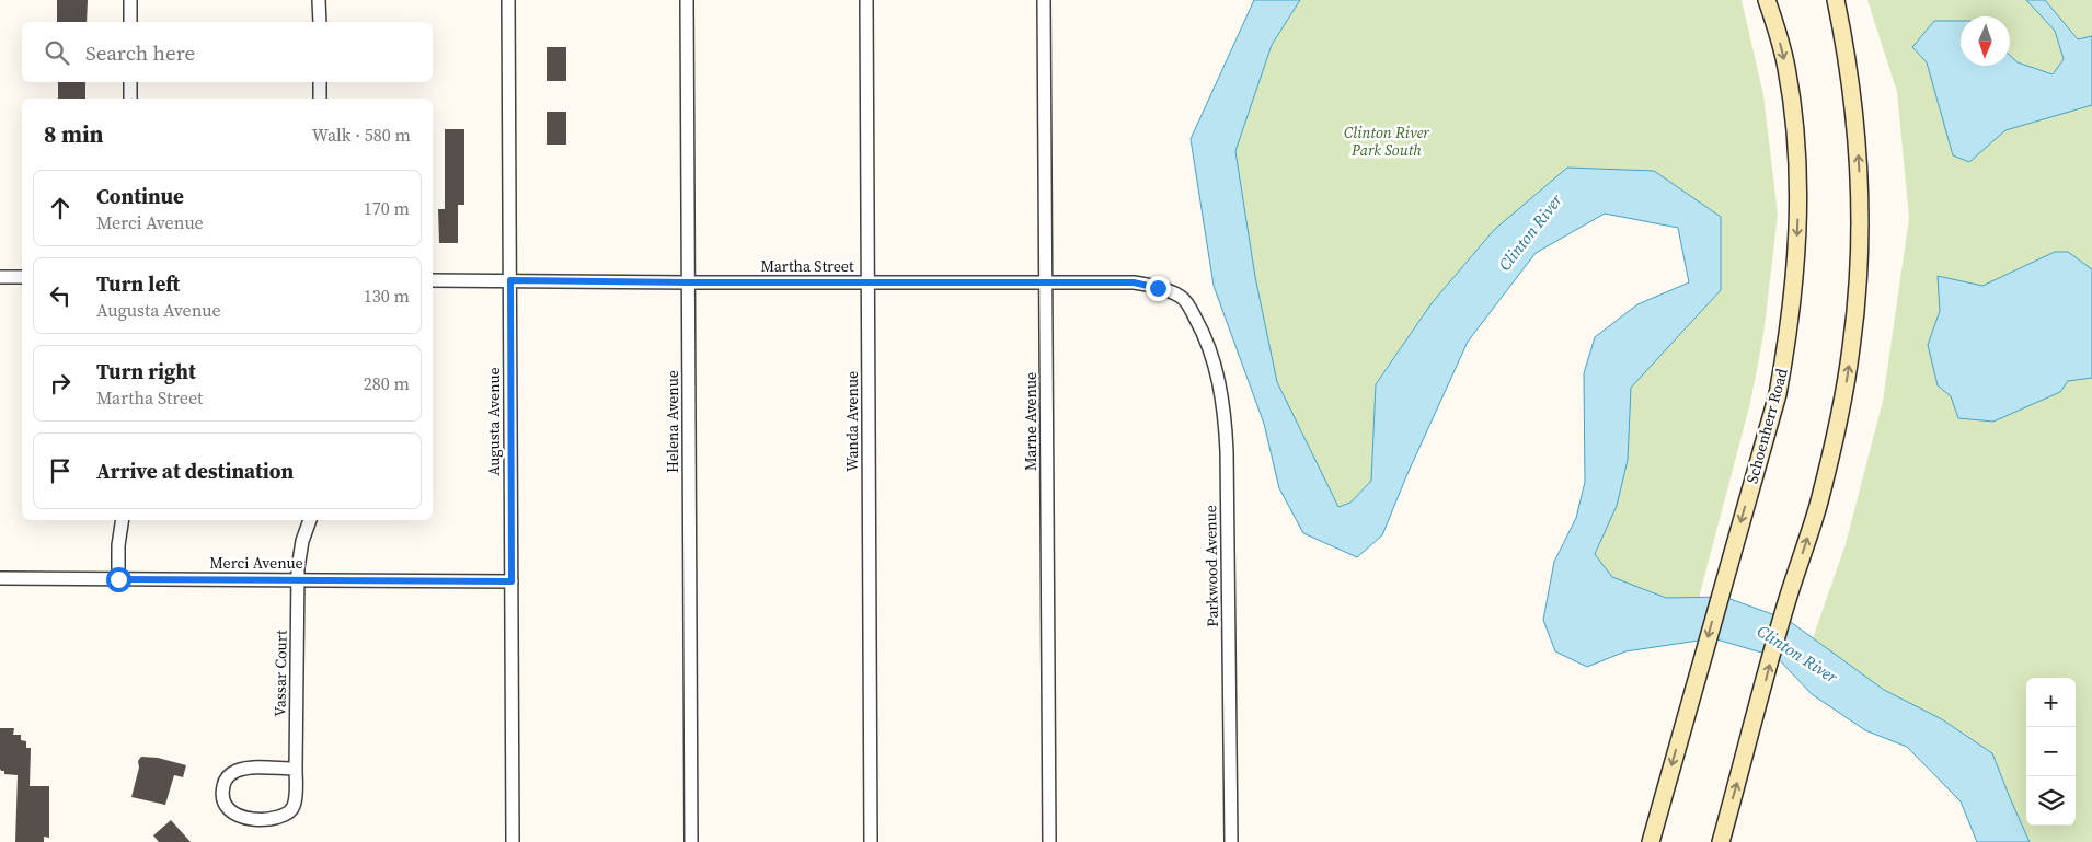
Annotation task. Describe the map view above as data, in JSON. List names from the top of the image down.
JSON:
{
  "streets": {
    "main road": ["Schoenherr Road"],
    "street": [
      "Martha Street",
      "Augusta Avenue",
      "Helena Avenue",
      "Wanda Avenue",
      "Marne Avenue",
      "Merci Avenue",
      "Parkwood Avenue",
      "Vassar Court"
    ]
  },
  "crossings": [
    ["Martha Street", "Augusta Avenue"],
    ["Martha Street", "Helena Avenue"],
    ["Martha Street", "Wanda Avenue"],
    ["Martha Street", "Marne Avenue"],
    ["Martha Street", "Parkwood Avenue"],
    ["Augusta Avenue", "Merci Avenue"],
    ["Merci Avenue", "Vassar Court"]
  ],
  "water": ["Clinton River"],
  "parks": ["Clinton River Park South"],
  "north": "bottom",
  "page": {
    "search": "Search here",
    "heading": ["8 min", "Walk · 580 m"],
    "list": [
      ["Continue", "Merci Avenue", "170 m"],
      ["Turn left", "Augusta Avenue", "130 m"],
      ["Turn right", "Martha Street", "280 m"],
      "Arrive at destination"
    ],
    "map_buttons": ["+", "−"]
  }
}
